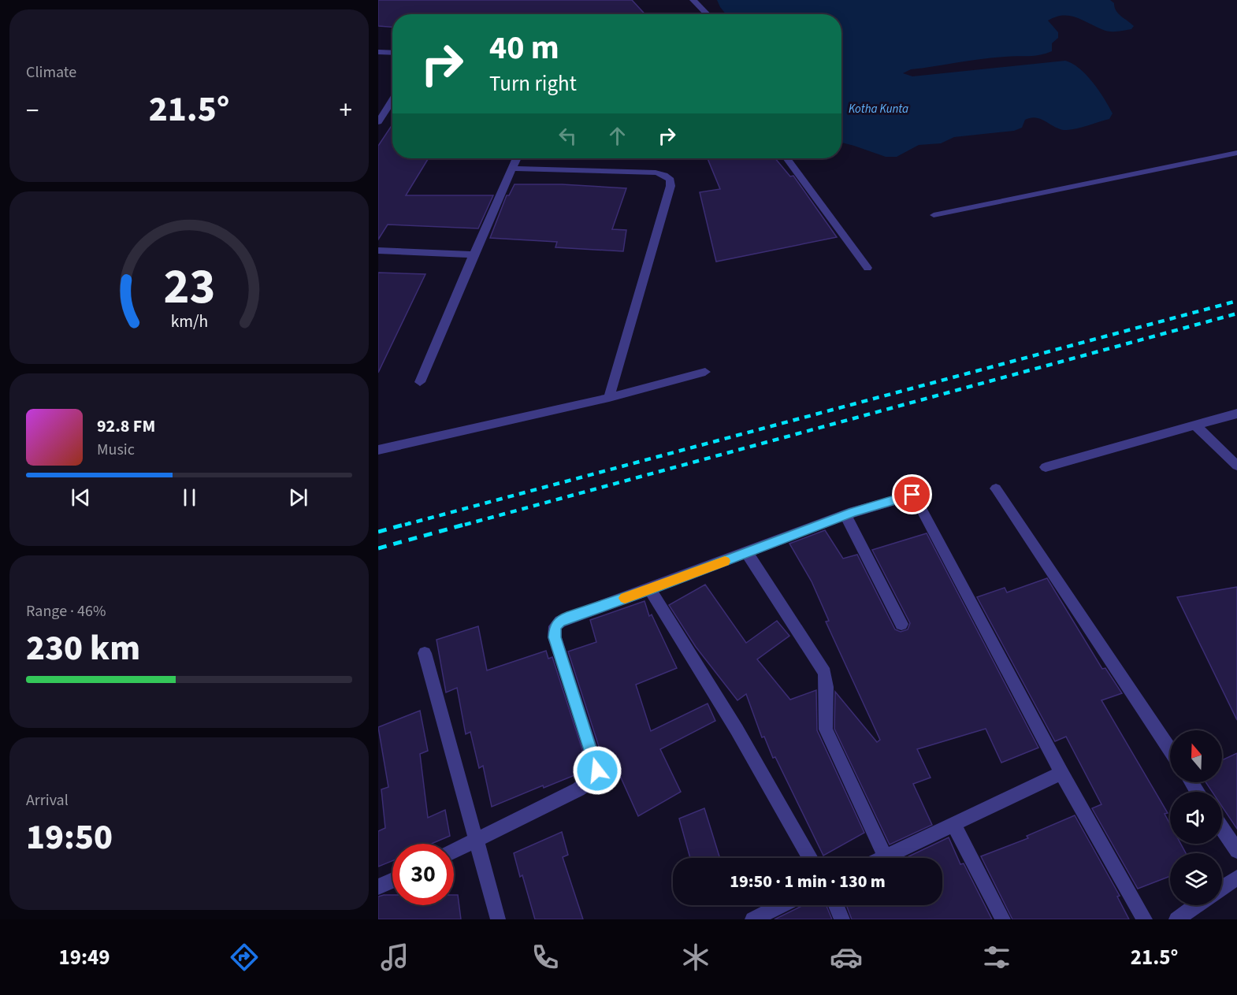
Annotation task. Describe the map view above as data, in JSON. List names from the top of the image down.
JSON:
{
  "water": ["Kotha Kunta"],
  "north": "top",
  "page": {
    "tile": [
      "Climate",
      ["Range · 46%", "230 km"],
      ["Arrival", "19:50"]
    ],
    "turn": ["40 m", "Turn right"],
    "heat": ["−", "21.5°", "+"],
    "song": ["92.8 FM", "Music"],
    "limit": "30",
    "trip": "19:50 · 1 min · 130 m",
    "tabs": ["19:49", "21.5°"],
    "gauge": ["23", "km/h"]
  }
}
